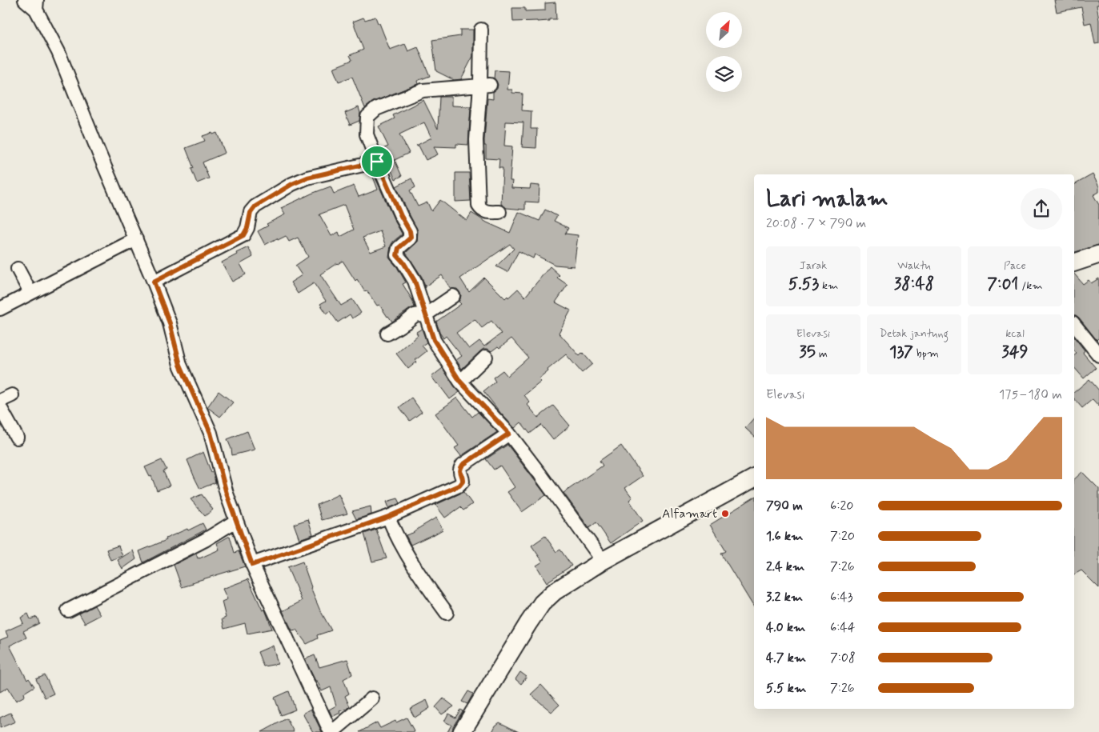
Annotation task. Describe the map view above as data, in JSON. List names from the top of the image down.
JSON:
{
  "places": ["Alfamart"],
  "north": "top right",
  "page": {
    "heading": ["Lari malam", "20:08 · 7 × 790 m"],
    "stats": [
      ["Jarak", "5.53 km"],
      ["Waktu", "38:48"],
      ["Pace", "7:01 /km"],
      ["Elevasi", "35 m"],
      ["Detak jantung", "137 bpm"],
      ["kcal", "349"]
    ],
    "chart": ["Elevasi", "175–180 m"],
    "list": [
      {
        "name": "790 m",
        "note": "6:20"
      },
      {
        "name": "1.6 km",
        "note": "7:20"
      },
      {
        "name": "2.4 km",
        "note": "7:26"
      },
      {
        "name": "3.2 km",
        "note": "6:43"
      },
      {
        "name": "4.0 km",
        "note": "6:44"
      },
      {
        "name": "4.7 km",
        "note": "7:08"
      },
      {
        "name": "5.5 km",
        "note": "7:26"
      }
    ]
  }
}
